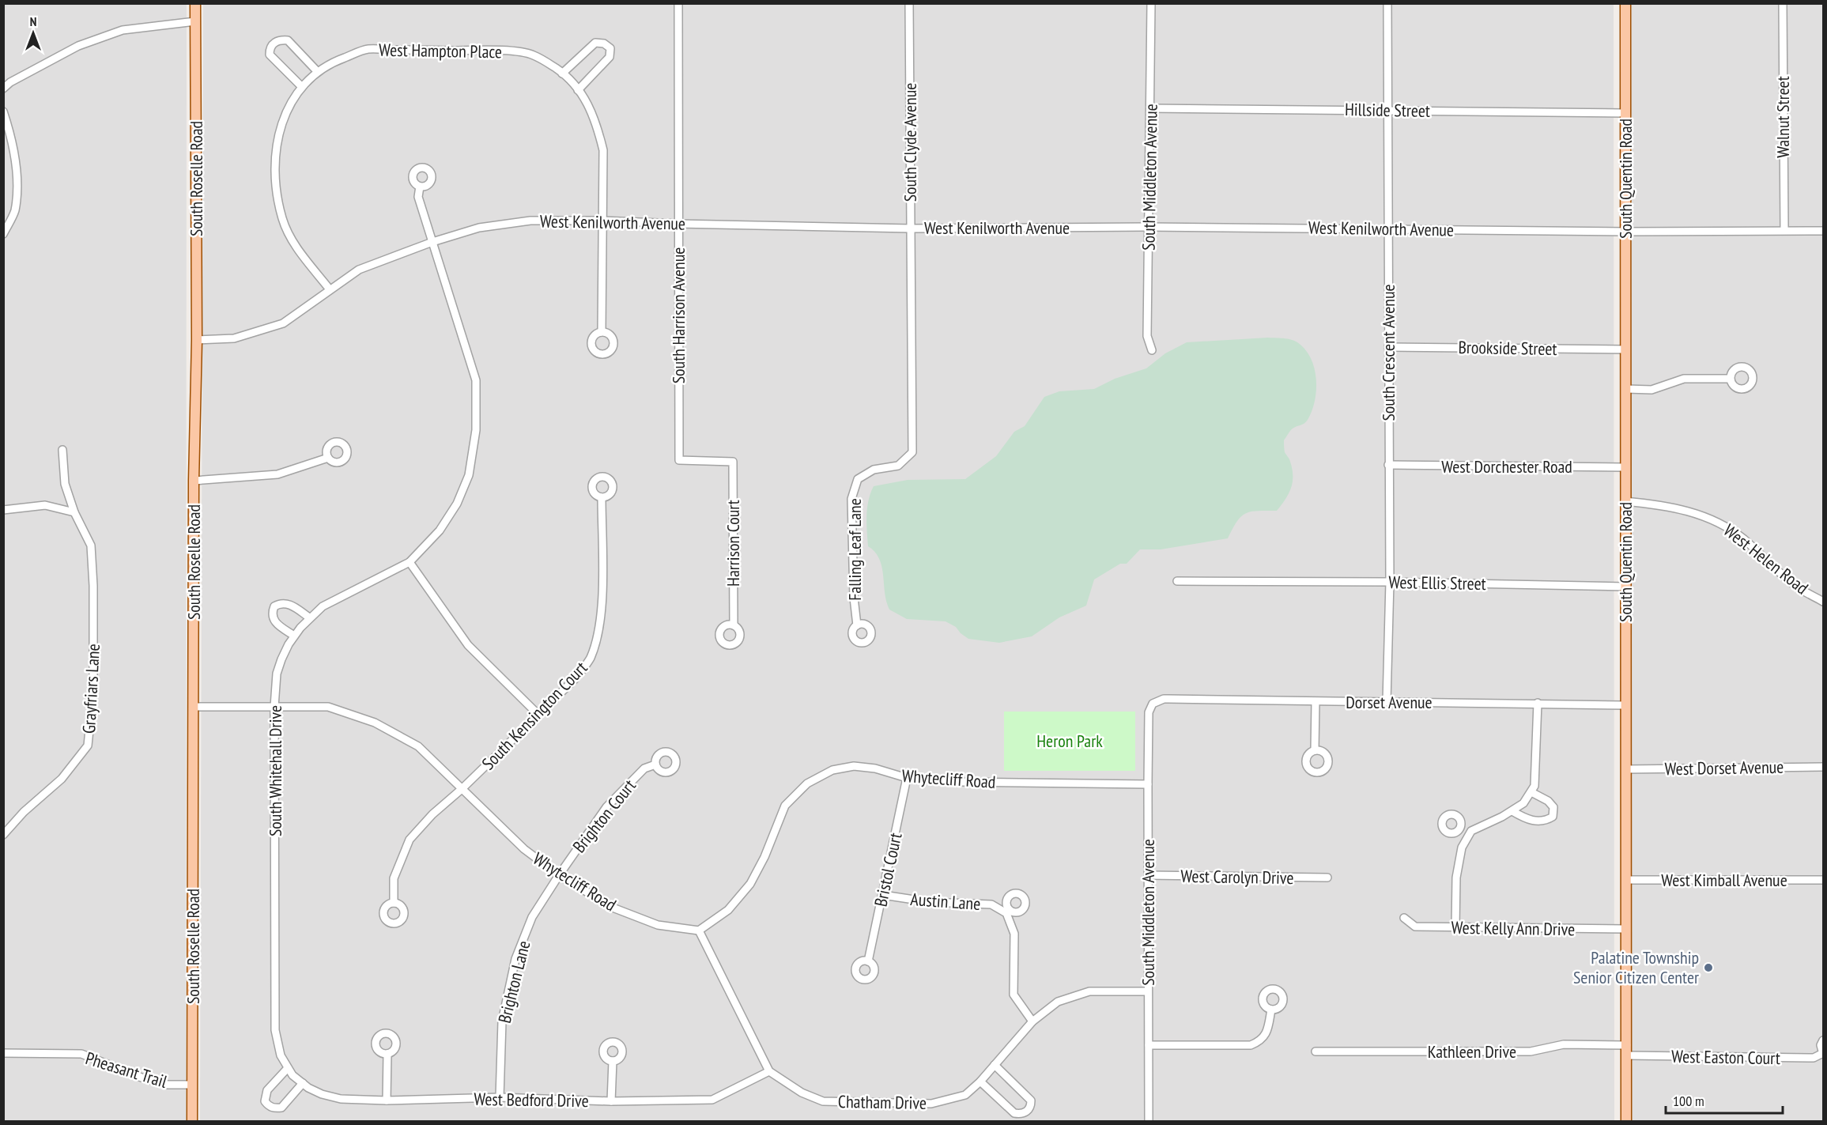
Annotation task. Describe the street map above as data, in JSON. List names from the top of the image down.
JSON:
{
  "streets": {
    "main road": ["South Roselle Road", "South Quentin Road"],
    "street": [
      "West Hampton Place",
      "Hillside Street",
      "Walnut Street",
      "South Clyde Avenue",
      "South Middleton Avenue",
      "West Kenilworth Avenue",
      "South Harrison Avenue",
      "Brookside Street",
      "South Crescent Avenue",
      "West Dorchester Road",
      "Harrison Court",
      "Falling Leaf Lane",
      "West Helen Road",
      "West Ellis Street",
      "Grayfriars Lane",
      "Dorset Avenue",
      "South Kensington Court",
      "West Dorset Avenue",
      "South Whitehall Drive",
      "Whytecliff Road",
      "Brighton Court",
      "Bristol Court",
      "West Carolyn Drive",
      "West Kimball Avenue",
      "Austin Lane",
      "West Kelly Ann Drive",
      "Brighton Lane",
      "Kathleen Drive",
      "West Easton Court",
      "Pheasant Trail",
      "West Bedford Drive",
      "Chatham Drive"
    ]
  },
  "crossings": [
    ["West Hampton Place", "West Kenilworth Avenue"],
    ["Hillside Street", "South Middleton Avenue"],
    ["Hillside Street", "South Quentin Road"],
    ["Hillside Street", "South Crescent Avenue"],
    ["Walnut Street", "West Kenilworth Avenue"],
    ["South Clyde Avenue", "West Kenilworth Avenue"],
    ["South Clyde Avenue", "Falling Leaf Lane"],
    ["South Middleton Avenue", "West Kenilworth Avenue"],
    ["South Middleton Avenue", "Dorset Avenue"],
    ["South Middleton Avenue", "Whytecliff Road"],
    ["South Middleton Avenue", "West Carolyn Drive"],
    ["South Middleton Avenue", "Chatham Drive"],
    ["South Roselle Road", "West Kenilworth Avenue"],
    ["South Roselle Road", "Whytecliff Road"],
    ["South Roselle Road", "Pheasant Trail"],
    ["South Quentin Road", "West Kenilworth Avenue"],
    ["South Quentin Road", "Brookside Street"],
    ["South Quentin Road", "West Dorchester Road"],
    ["South Quentin Road", "West Helen Road"],
    ["South Quentin Road", "West Ellis Street"],
    ["South Quentin Road", "Dorset Avenue"],
    ["South Quentin Road", "West Dorset Avenue"],
    ["South Quentin Road", "West Kimball Avenue"],
    ["South Quentin Road", "West Kelly Ann Drive"],
    ["South Quentin Road", "Kathleen Drive"],
    ["South Quentin Road", "West Easton Court"],
    ["West Kenilworth Avenue", "South Harrison Avenue"],
    ["West Kenilworth Avenue", "South Crescent Avenue"],
    ["West Kenilworth Avenue", "South Whitehall Drive"],
    ["South Harrison Avenue", "Harrison Court"],
    ["Brookside Street", "South Crescent Avenue"],
    ["South Crescent Avenue", "West Dorchester Road"],
    ["South Crescent Avenue", "West Ellis Street"],
    ["South Crescent Avenue", "Dorset Avenue"],
    ["South Kensington Court", "Whytecliff Road"],
    ["South Whitehall Drive", "Whytecliff Road"],
    ["South Whitehall Drive", "West Bedford Drive"],
    ["Whytecliff Road", "Brighton Court"],
    ["Whytecliff Road", "Bristol Court"],
    ["Whytecliff Road", "Brighton Lane"],
    ["Whytecliff Road", "Chatham Drive"],
    ["Brighton Court", "Brighton Lane"],
    ["Bristol Court", "Austin Lane"],
    ["Austin Lane", "Chatham Drive"],
    ["Brighton Lane", "West Bedford Drive"],
    ["West Bedford Drive", "Chatham Drive"]
  ],
  "parks": ["Heron Park"],
  "places": ["Palatine Township Senior Citizen Center"],
  "scale_bar": "100 m",
  "north": "top"
}
